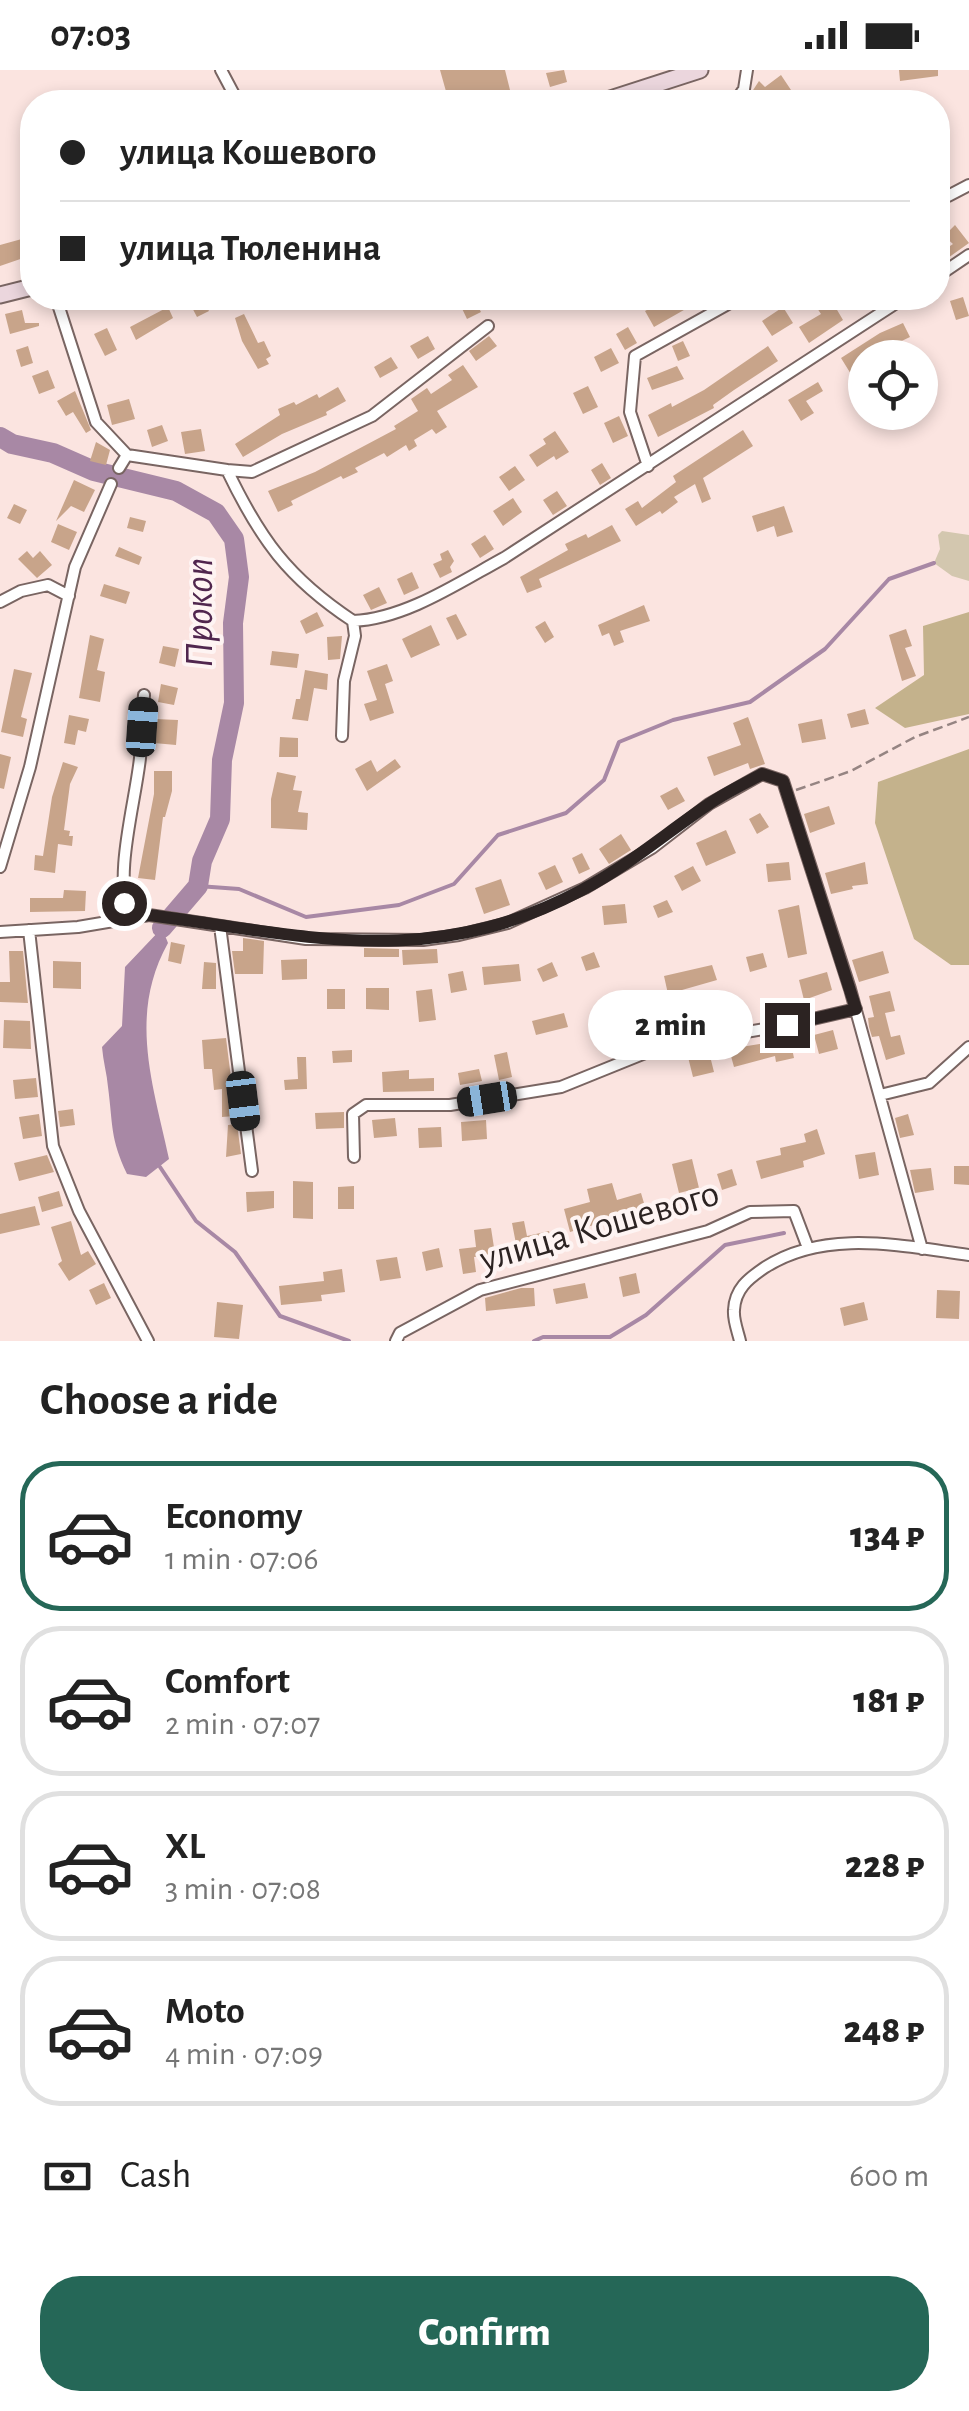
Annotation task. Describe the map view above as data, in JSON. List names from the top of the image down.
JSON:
{
  "streets": {
    "street": ["улица Кошевого"]
  },
  "water": ["Прокоп"],
  "page": {
    "status": "07:03",
    "banner": ["улица Кошевого", "улица Тюленина"],
    "bubble": "2 min",
    "heading": "Choose a ride",
    "list": [
      {
        "name": "Economy",
        "note": "1 min · 07:06",
        "value": "134 ₽"
      },
      {
        "name": "Comfort",
        "note": "2 min · 07:07",
        "value": "181 ₽"
      },
      {
        "name": "XL",
        "note": "3 min · 07:08",
        "value": "228 ₽"
      },
      {
        "name": "Moto",
        "note": "4 min · 07:09",
        "value": "248 ₽"
      }
    ],
    "pay": ["Cash", "600 m"],
    "buttons": "Confirm"
  }
}
